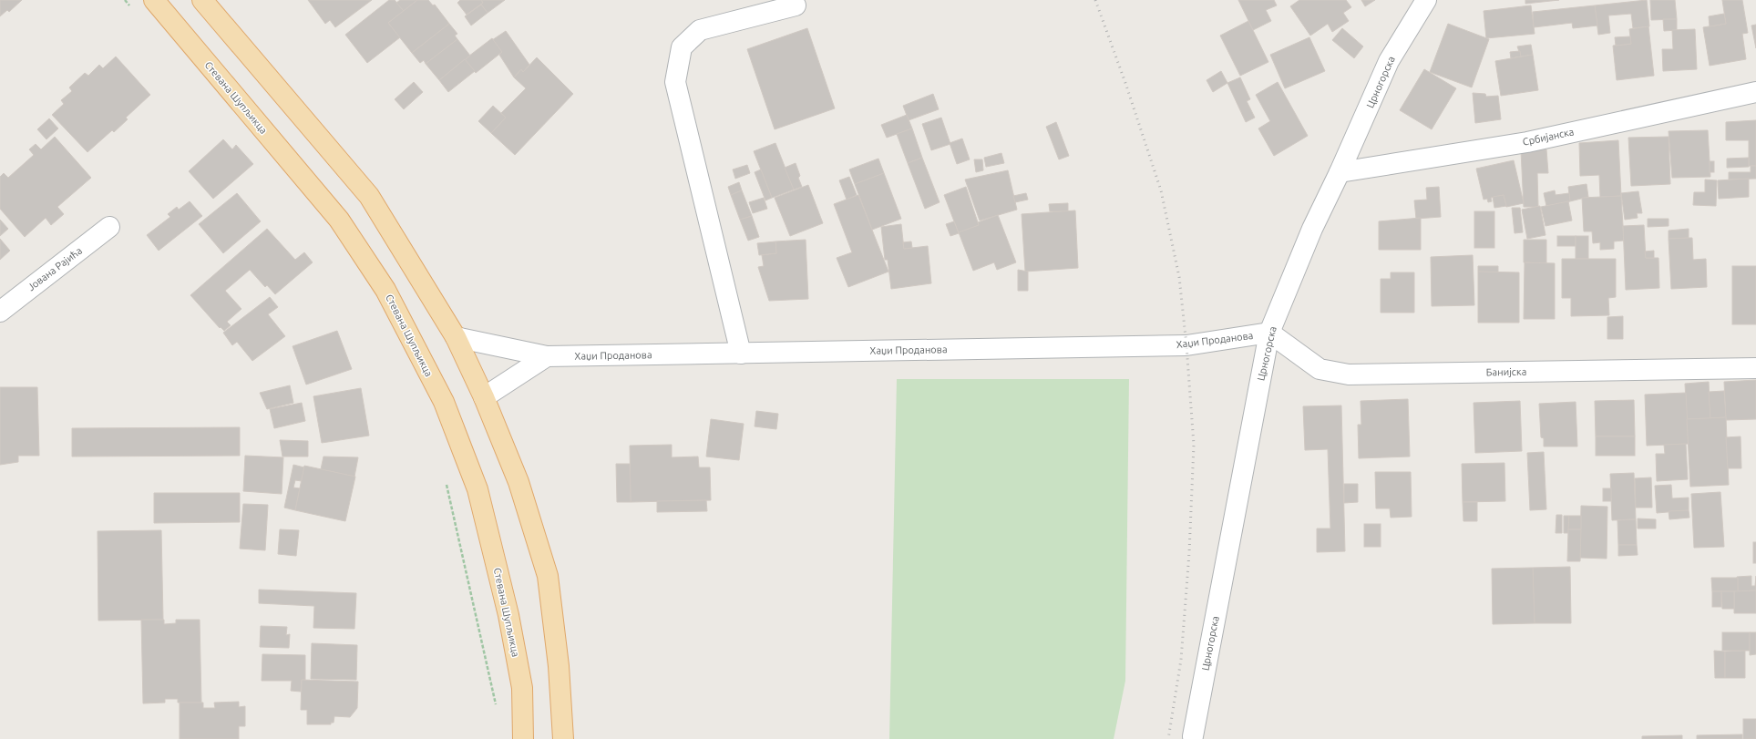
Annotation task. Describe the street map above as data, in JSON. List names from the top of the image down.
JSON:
{
  "streets": {
    "main road": ["Стевана Шупљикца"],
    "street": [
      "Црногорска",
      "Србијанска",
      "Јована Рајића",
      "Хаџи Проданова",
      "Банијска"
    ]
  },
  "crossings": [
    ["Црногорска", "Србијанска"],
    ["Црногорска", "Хаџи Проданова"],
    ["Црногорска", "Банијска"],
    ["Хаџи Проданова", "Банијска"]
  ]
}
